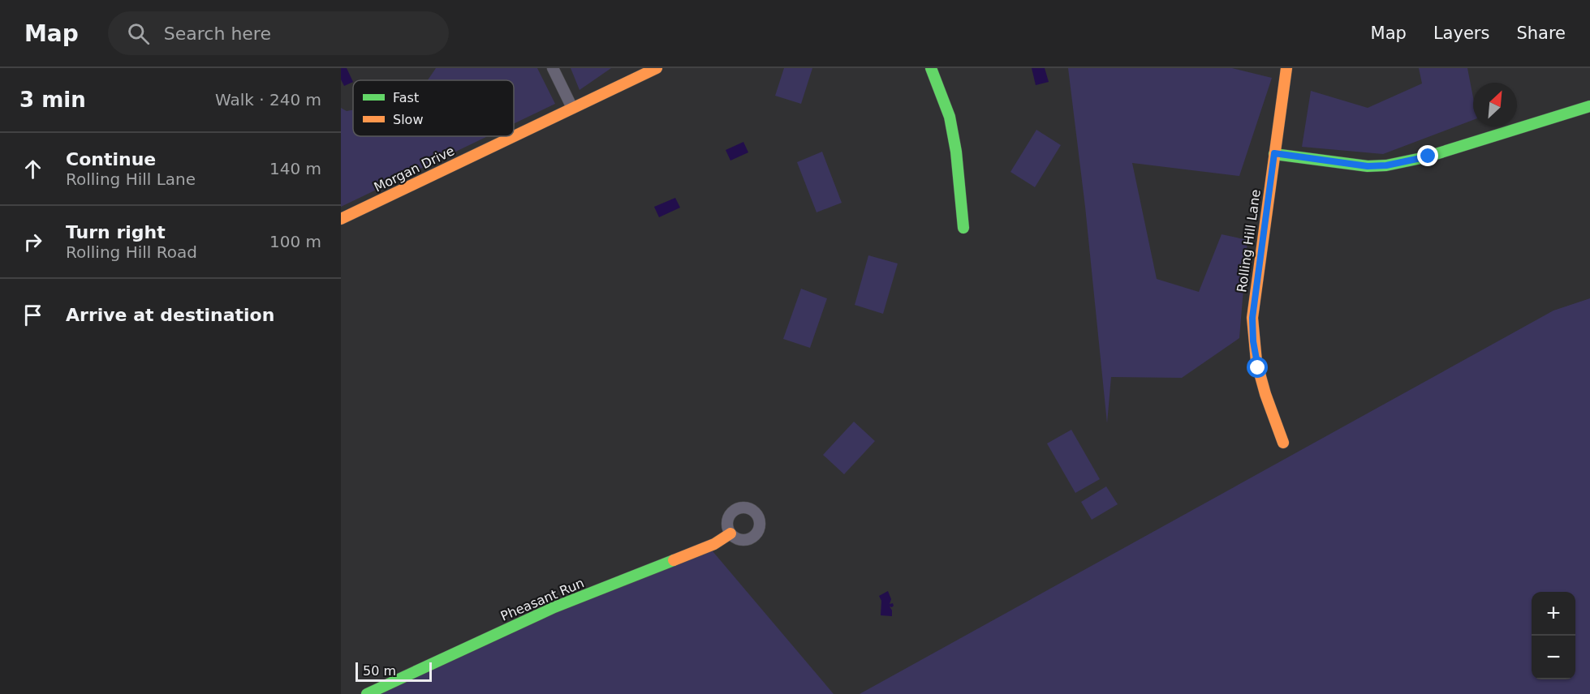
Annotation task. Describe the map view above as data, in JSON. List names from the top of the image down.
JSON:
{
  "streets": {
    "street": ["Morgan Drive", "Rolling Hill Lane", "Pheasant Run"]
  },
  "legend": ["Fast", "Slow"],
  "scale_bar": "50 m",
  "north": "top right",
  "page": {
    "header": "Map",
    "search": "Search here",
    "nav": ["Map", "Layers", "Share"],
    "heading": ["3 min", "Walk · 240 m"],
    "list": [
      ["Continue", "Rolling Hill Lane", "140 m"],
      ["Turn right", "Rolling Hill Road", "100 m"],
      "Arrive at destination"
    ],
    "map_buttons": ["+", "−"],
    "scale": "50 m"
  }
}
